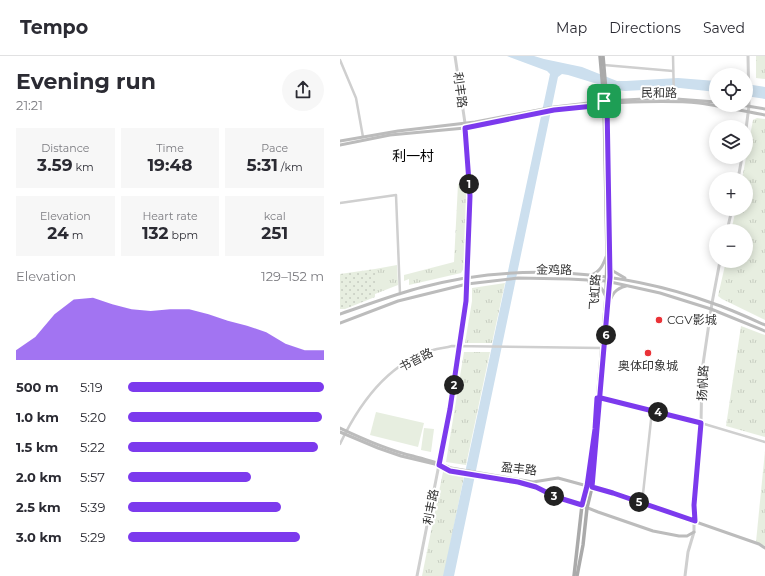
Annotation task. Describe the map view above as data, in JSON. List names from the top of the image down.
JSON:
{
  "streets": {
    "main road": [
      "民和路",
      "金鸡路",
      "飞虹路",
      "盈丰路"
    ],
    "street": ["利丰路", "书音路", "扬帆路"]
  },
  "crossings": [
    ["利丰路", "民和路"],
    ["利丰路", "金鸡路"],
    ["利丰路", "书音路"],
    ["利丰路", "盈丰路"],
    ["民和路", "飞虹路"],
    ["金鸡路", "飞虹路"],
    ["金鸡路", "扬帆路"],
    ["飞虹路", "书音路"],
    ["飞虹路", "盈丰路"],
    ["书音路", "盈丰路"],
    ["扬帆路", "盈丰路"]
  ],
  "districts": ["利一村"],
  "places": ["CGV影城", "奥体印象城"],
  "page": {
    "header": "Tempo",
    "nav": ["Map", "Directions", "Saved"],
    "heading": ["Evening run", "21:21"],
    "map_buttons": ["+", "−"],
    "stats": [
      ["Distance", "3.59 km"],
      ["Time", "19:48"],
      ["Pace", "5:31 /km"],
      ["Elevation", "24 m"],
      ["Heart rate", "132 bpm"],
      ["kcal", "251"]
    ],
    "pins": [
      "1",
      "6",
      "2",
      "4",
      "3",
      "5"
    ],
    "chart": ["Elevation", "129–152 m"],
    "list": [
      {
        "name": "500 m",
        "note": "5:19"
      },
      {
        "name": "1.0 km",
        "note": "5:20"
      },
      {
        "name": "1.5 km",
        "note": "5:22"
      },
      {
        "name": "2.0 km",
        "note": "5:57"
      },
      {
        "name": "2.5 km",
        "note": "5:39"
      },
      {
        "name": "3.0 km",
        "note": "5:29"
      }
    ]
  }
}
